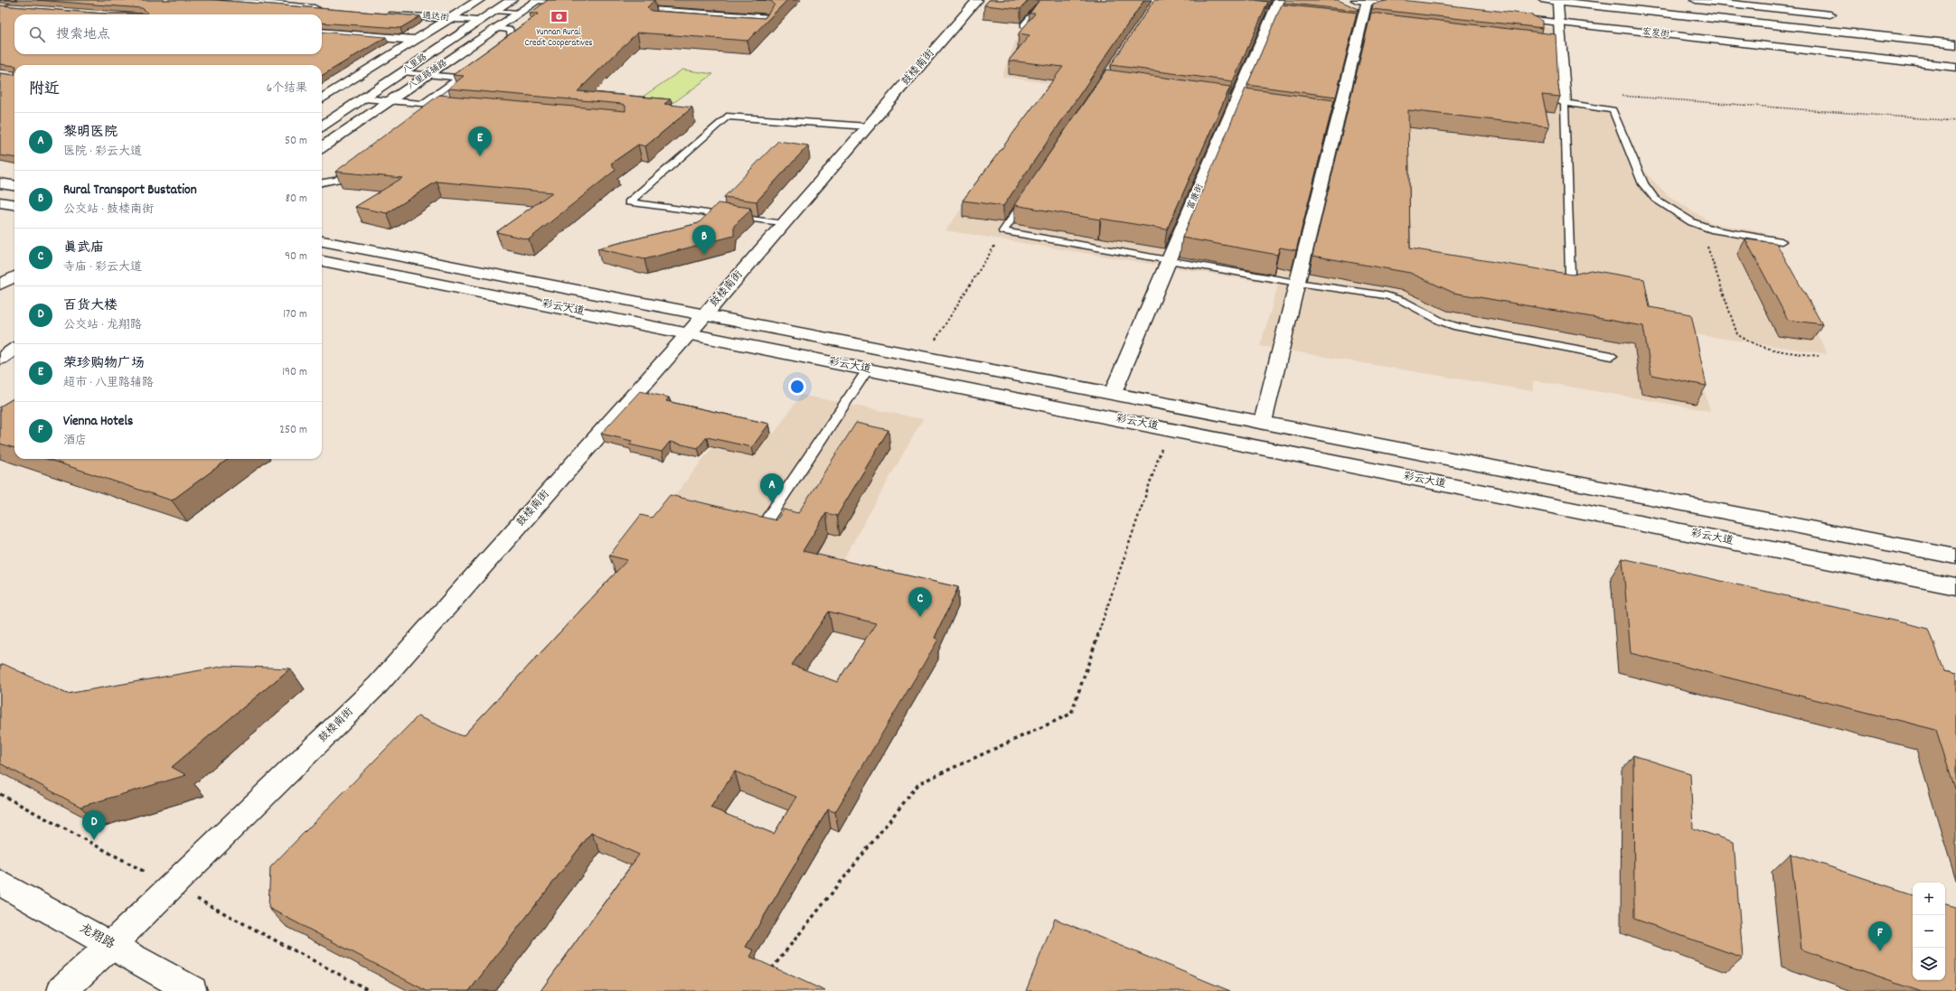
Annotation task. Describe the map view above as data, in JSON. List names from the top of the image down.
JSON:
{
  "streets": {
    "street": [
      "通达街",
      "宏发街",
      "八里路",
      "鼓楼南街",
      "八里路辅路",
      "富康街",
      "彩云大道",
      "龙翔路"
    ]
  },
  "crossings": [
    ["通达街", "八里路"],
    ["鼓楼南街", "彩云大道"],
    ["鼓楼南街", "龙翔路"],
    ["富康街", "彩云大道"]
  ],
  "places": {
    "bank": ["Yunnan Rural Credit Cooperatives"]
  },
  "page": {
    "search": "搜索地点",
    "heading": ["附近", "6个结果"],
    "list": [
      {
        "mark": "A",
        "name": "黎明医院",
        "note": "医院 · 彩云大道",
        "value": "50 m"
      },
      {
        "mark": "B",
        "name": "Rural Transport Bustation",
        "note": "公交站 · 鼓楼南街",
        "value": "80 m"
      },
      {
        "mark": "C",
        "name": "真武庙",
        "note": "寺庙 · 彩云大道",
        "value": "90 m"
      },
      {
        "mark": "D",
        "name": "百货大楼",
        "note": "公交站 · 龙翔路",
        "value": "170 m"
      },
      {
        "mark": "E",
        "name": "荣珍购物广场",
        "note": "超市 · 八里路辅路",
        "value": "190 m"
      },
      {
        "mark": "F",
        "name": "Vienna Hotels",
        "note": "酒店",
        "value": "250 m"
      }
    ],
    "pins": [
      "E",
      "B",
      "A",
      "C",
      "D",
      "F"
    ],
    "map_buttons": ["+", "−"]
  }
}
